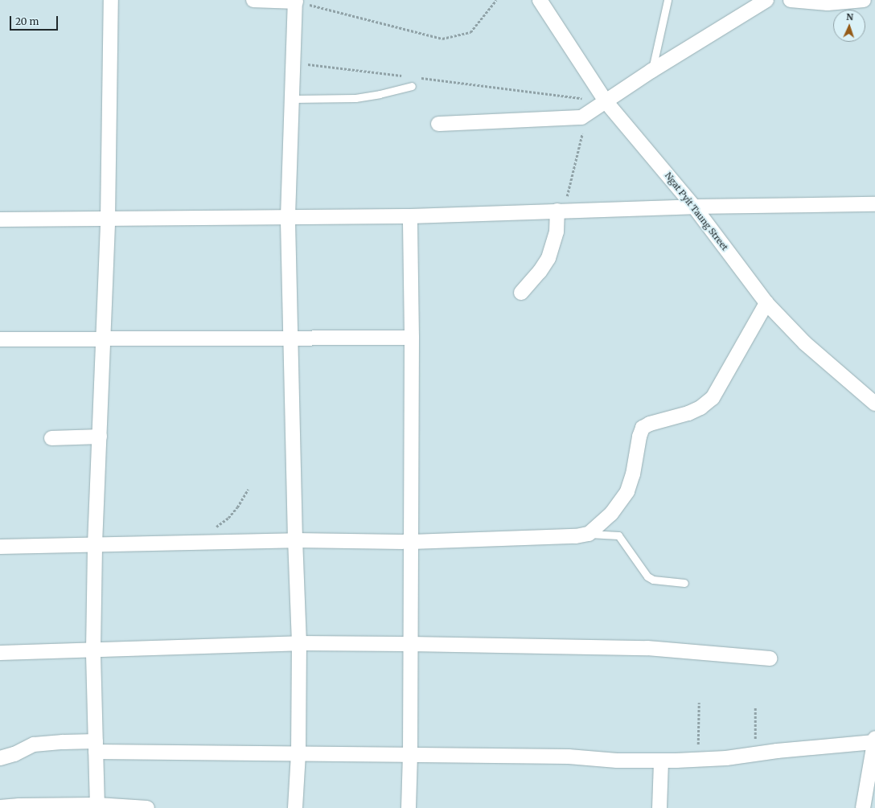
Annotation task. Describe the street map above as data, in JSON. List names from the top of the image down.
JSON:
{
  "streets": {
    "street": ["Ngat Pyit Taung Street"]
  },
  "scale_bar": "20 m",
  "north": "top"
}
